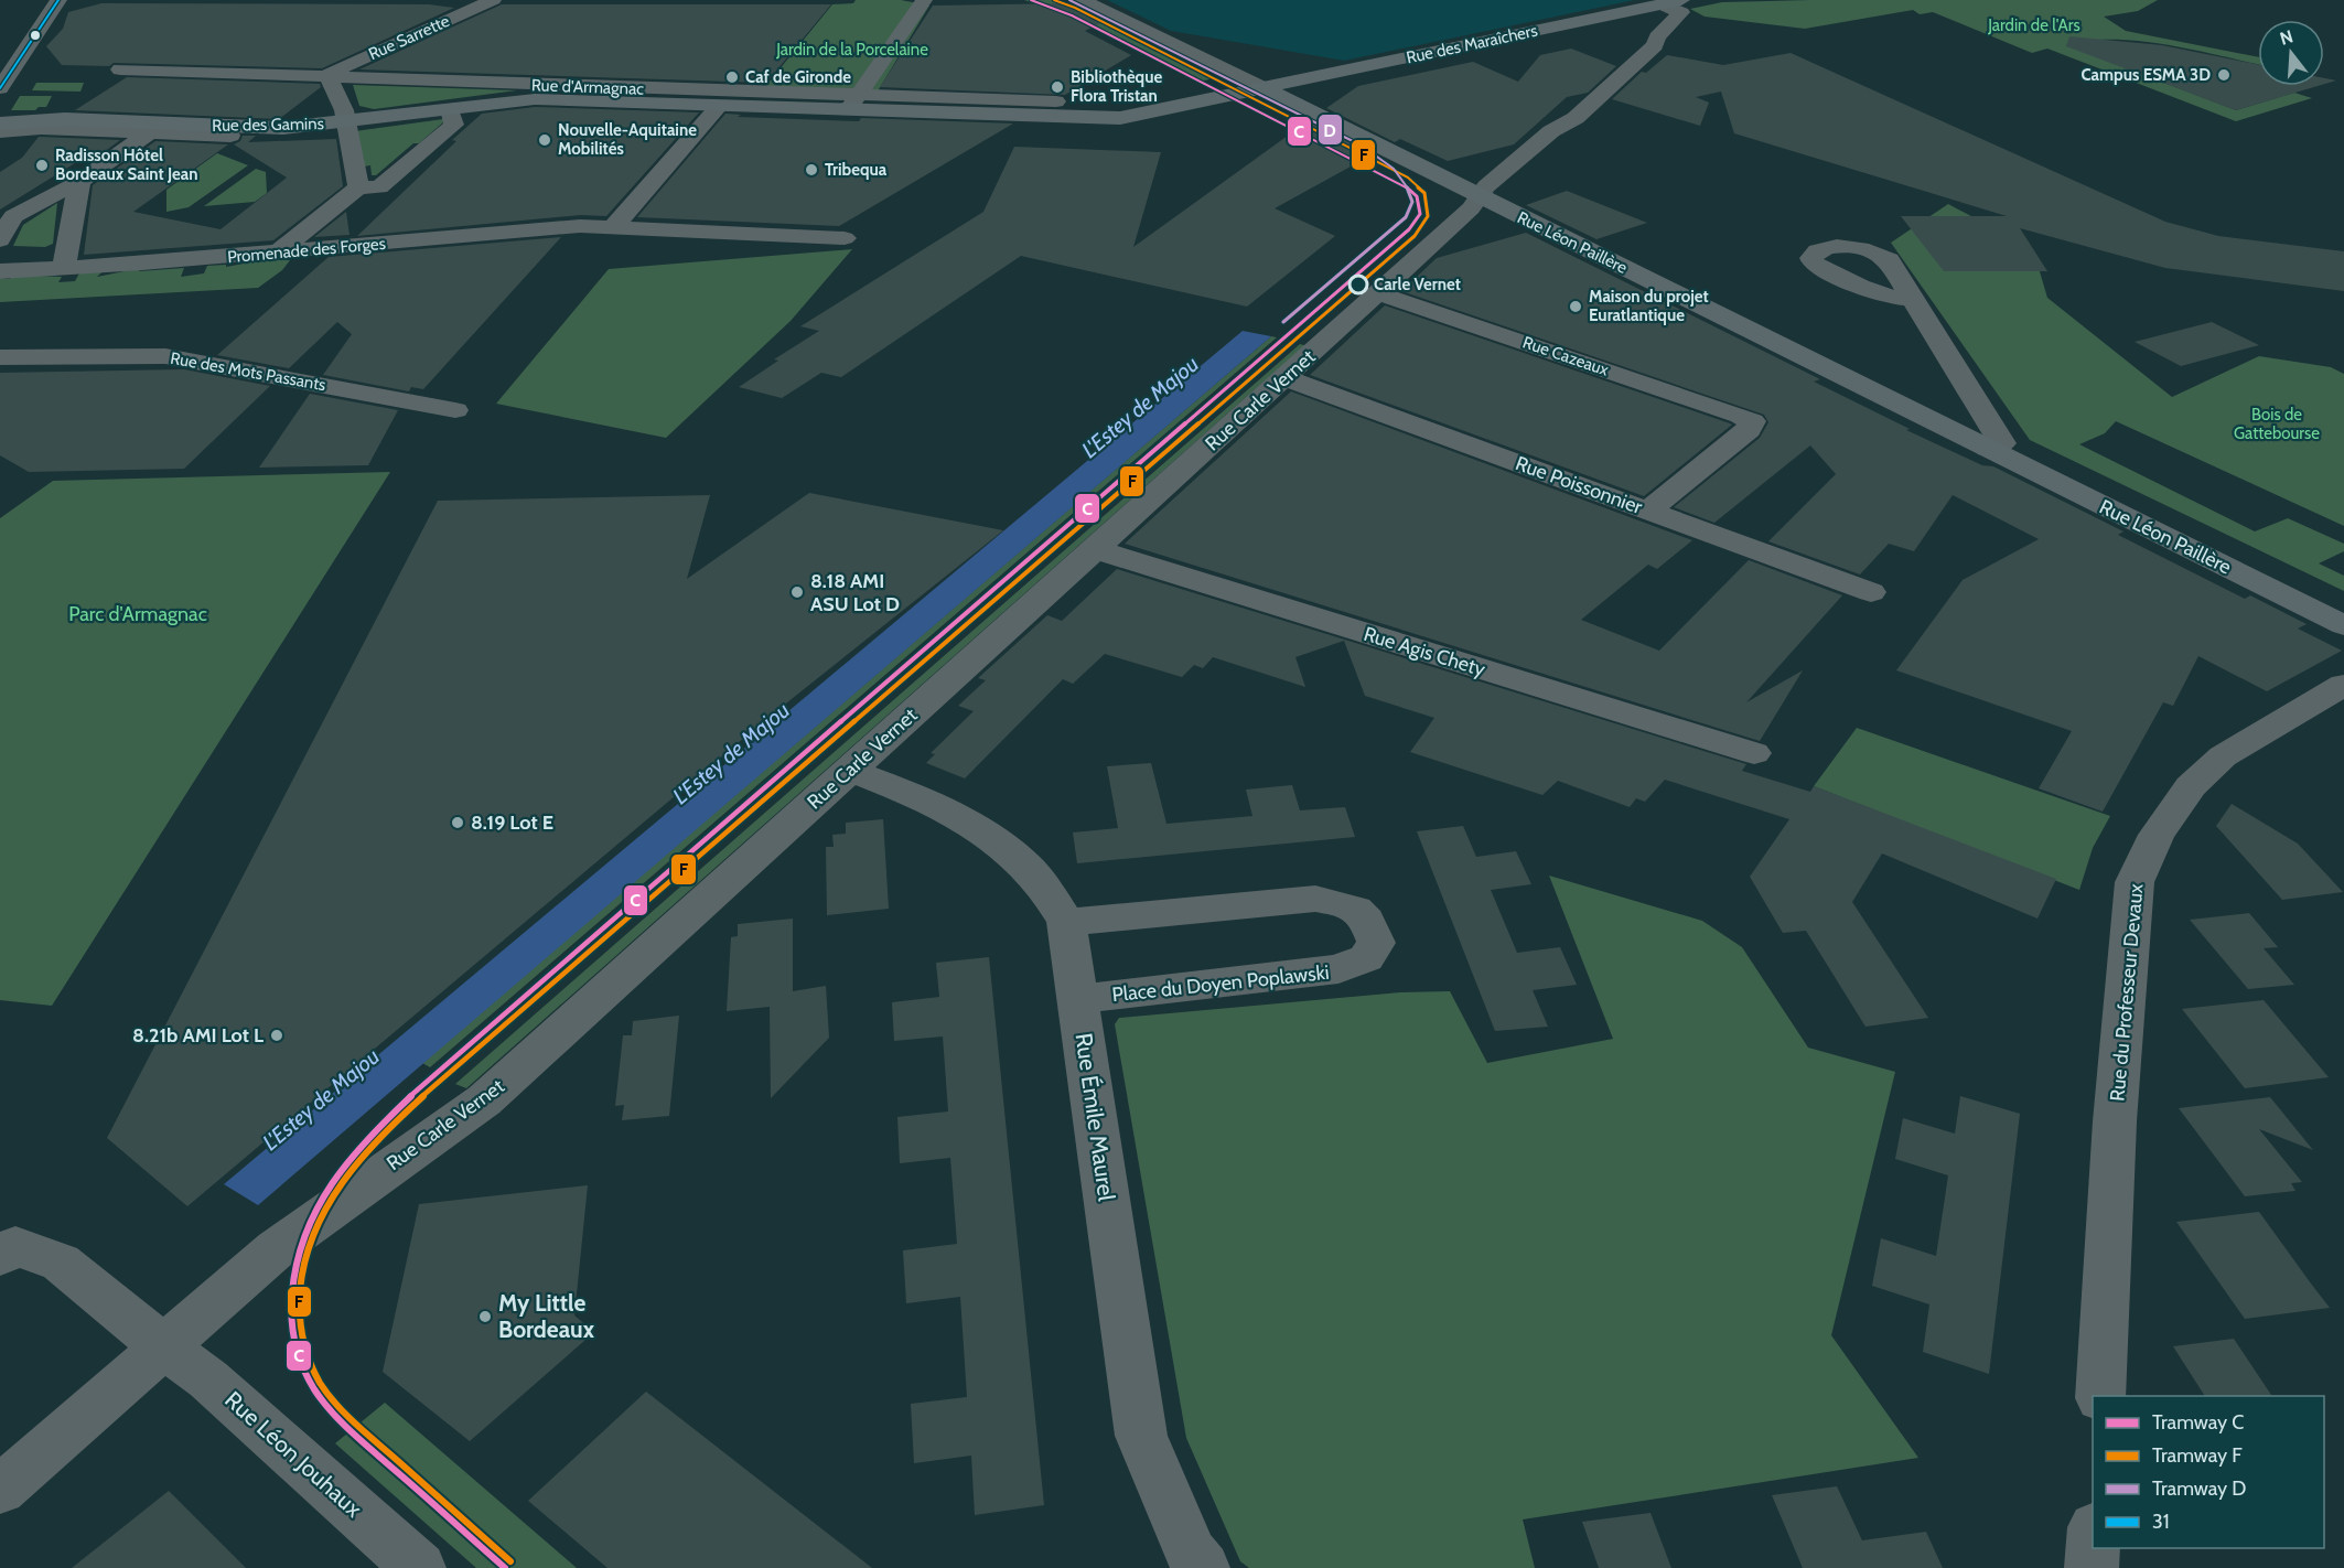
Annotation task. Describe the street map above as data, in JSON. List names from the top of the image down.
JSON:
{
  "streets": {
    "main road": [
      "Rue des Maraîchers",
      "Rue d'Armagnac",
      "Rue des Gamins",
      "Rue Léon Paillère"
    ],
    "street": [
      "Rue Sarrette",
      "Promenade des Forges",
      "Rue Cazeaux",
      "Rue des Mots Passants",
      "Rue Carle Vernet",
      "Rue Poissonnier",
      "Rue Agis Chety",
      "Place du Doyen Poplawski",
      "Rue du Professeur Devaux",
      "Rue Émile Maurel",
      "Rue Léon Jouhaux"
    ]
  },
  "crossings": [
    ["Rue Sarrette", "Rue d'Armagnac"],
    ["Rue des Maraîchers", "Rue d'Armagnac"],
    ["Rue des Maraîchers", "Rue Léon Paillère"],
    ["Rue des Maraîchers", "Rue Carle Vernet"],
    ["Rue d'Armagnac", "Rue des Gamins"],
    ["Rue d'Armagnac", "Rue Léon Paillère"],
    ["Rue Léon Paillère", "Rue Carle Vernet"],
    ["Rue Cazeaux", "Rue Carle Vernet"],
    ["Rue Cazeaux", "Rue Poissonnier"],
    ["Rue Carle Vernet", "Rue Poissonnier"],
    ["Rue Carle Vernet", "Rue Agis Chety"],
    ["Rue Carle Vernet", "Rue Émile Maurel"],
    ["Rue Carle Vernet", "Rue Léon Jouhaux"],
    ["Place du Doyen Poplawski", "Rue Émile Maurel"]
  ],
  "water": ["L'Estey de Majou"],
  "parks": [
    "Jardin de l'Ars",
    "Jardin de la Porcelaine",
    "Bois de Gattebourse",
    "Parc d'Armagnac"
  ],
  "places": [
    "Campus ESMA 3D",
    "Caf de Gironde",
    "Bibliothèque Flora Tristan",
    "Nouvelle-Aquitaine Mobilités",
    "Radisson Hôtel Bordeaux Saint Jean",
    "Tribequa",
    "Carle Vernet",
    "Maison du projet Euratlantique",
    "8.18 AMI ASU Lot D",
    "8.19 Lot E",
    "8.21b AMI Lot L",
    "My Little Bordeaux"
  ],
  "lines": [
    "tram line C",
    "tram line F",
    "tram line D",
    "transit line 31"
  ],
  "legend": [
    "Tramway C",
    "Tramway F",
    "Tramway D",
    "31"
  ],
  "north": "top"
}
